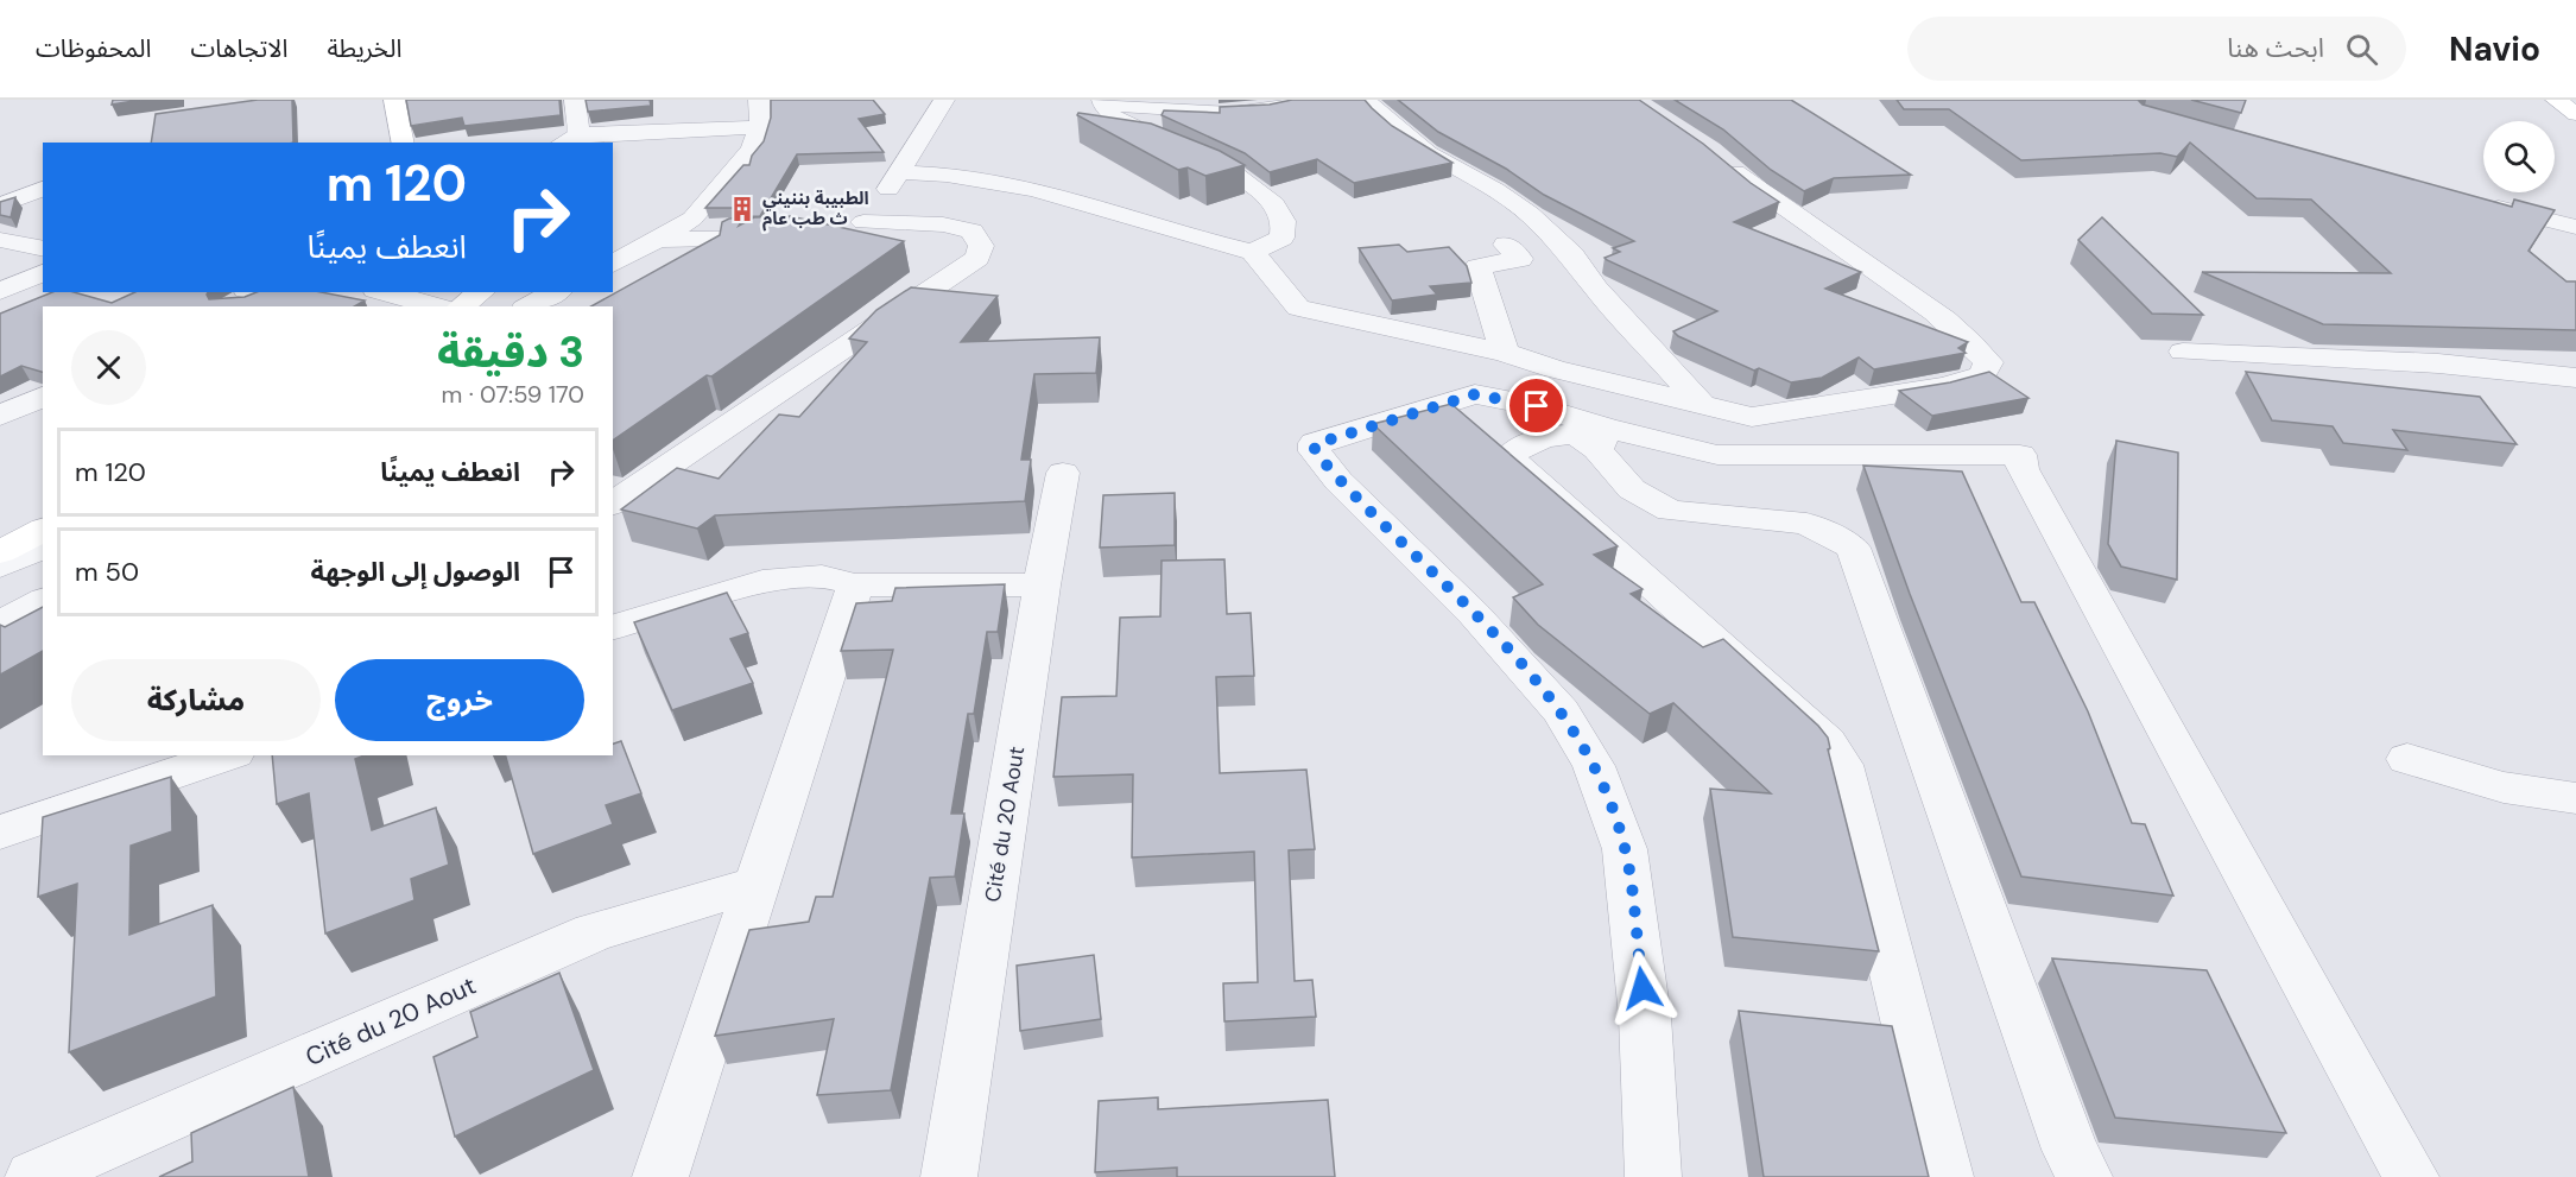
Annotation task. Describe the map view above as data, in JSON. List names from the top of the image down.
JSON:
{
  "streets": {
    "street": ["Cité du 20 Aout"]
  },
  "places": {
    "building": ["الطبيبة بننيني ث طب عام"]
  },
  "page": {
    "header": "Navio",
    "search": "ابحث هنا",
    "nav": ["الخريطة", "الاتجاهات", "المحفوظات"],
    "turn": ["120 m", "انعطف يمينًا"],
    "heading": ["3 دقيقة", "170 m · 07:59"],
    "list": [
      {
        "name": "انعطف يمينًا",
        "value": "120 m"
      },
      {
        "name": "الوصول إلى الوجهة",
        "value": "50 m"
      }
    ],
    "buttons": ["خروج", "مشاركة"]
  }
}
